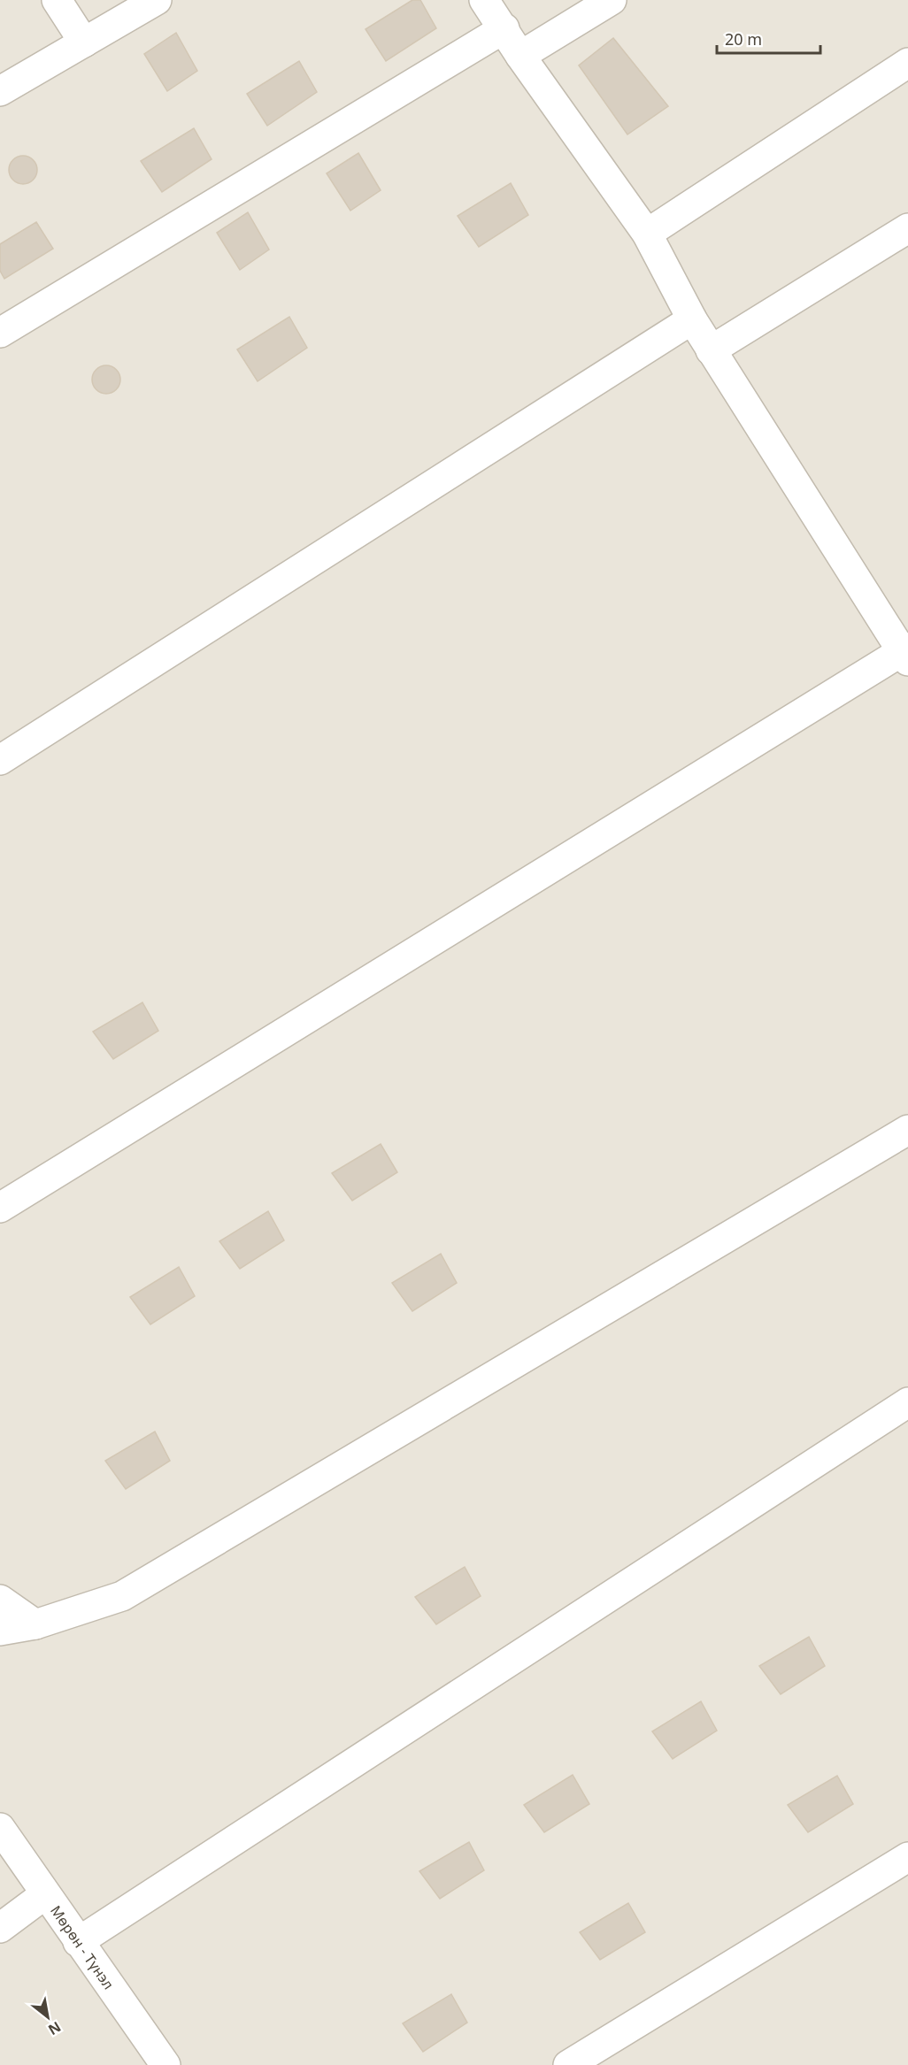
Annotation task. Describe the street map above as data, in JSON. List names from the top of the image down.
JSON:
{
  "streets": {
    "street": ["Мөрөн - Түнэл"]
  },
  "scale_bar": "20 m",
  "north": "bottom right"
}
